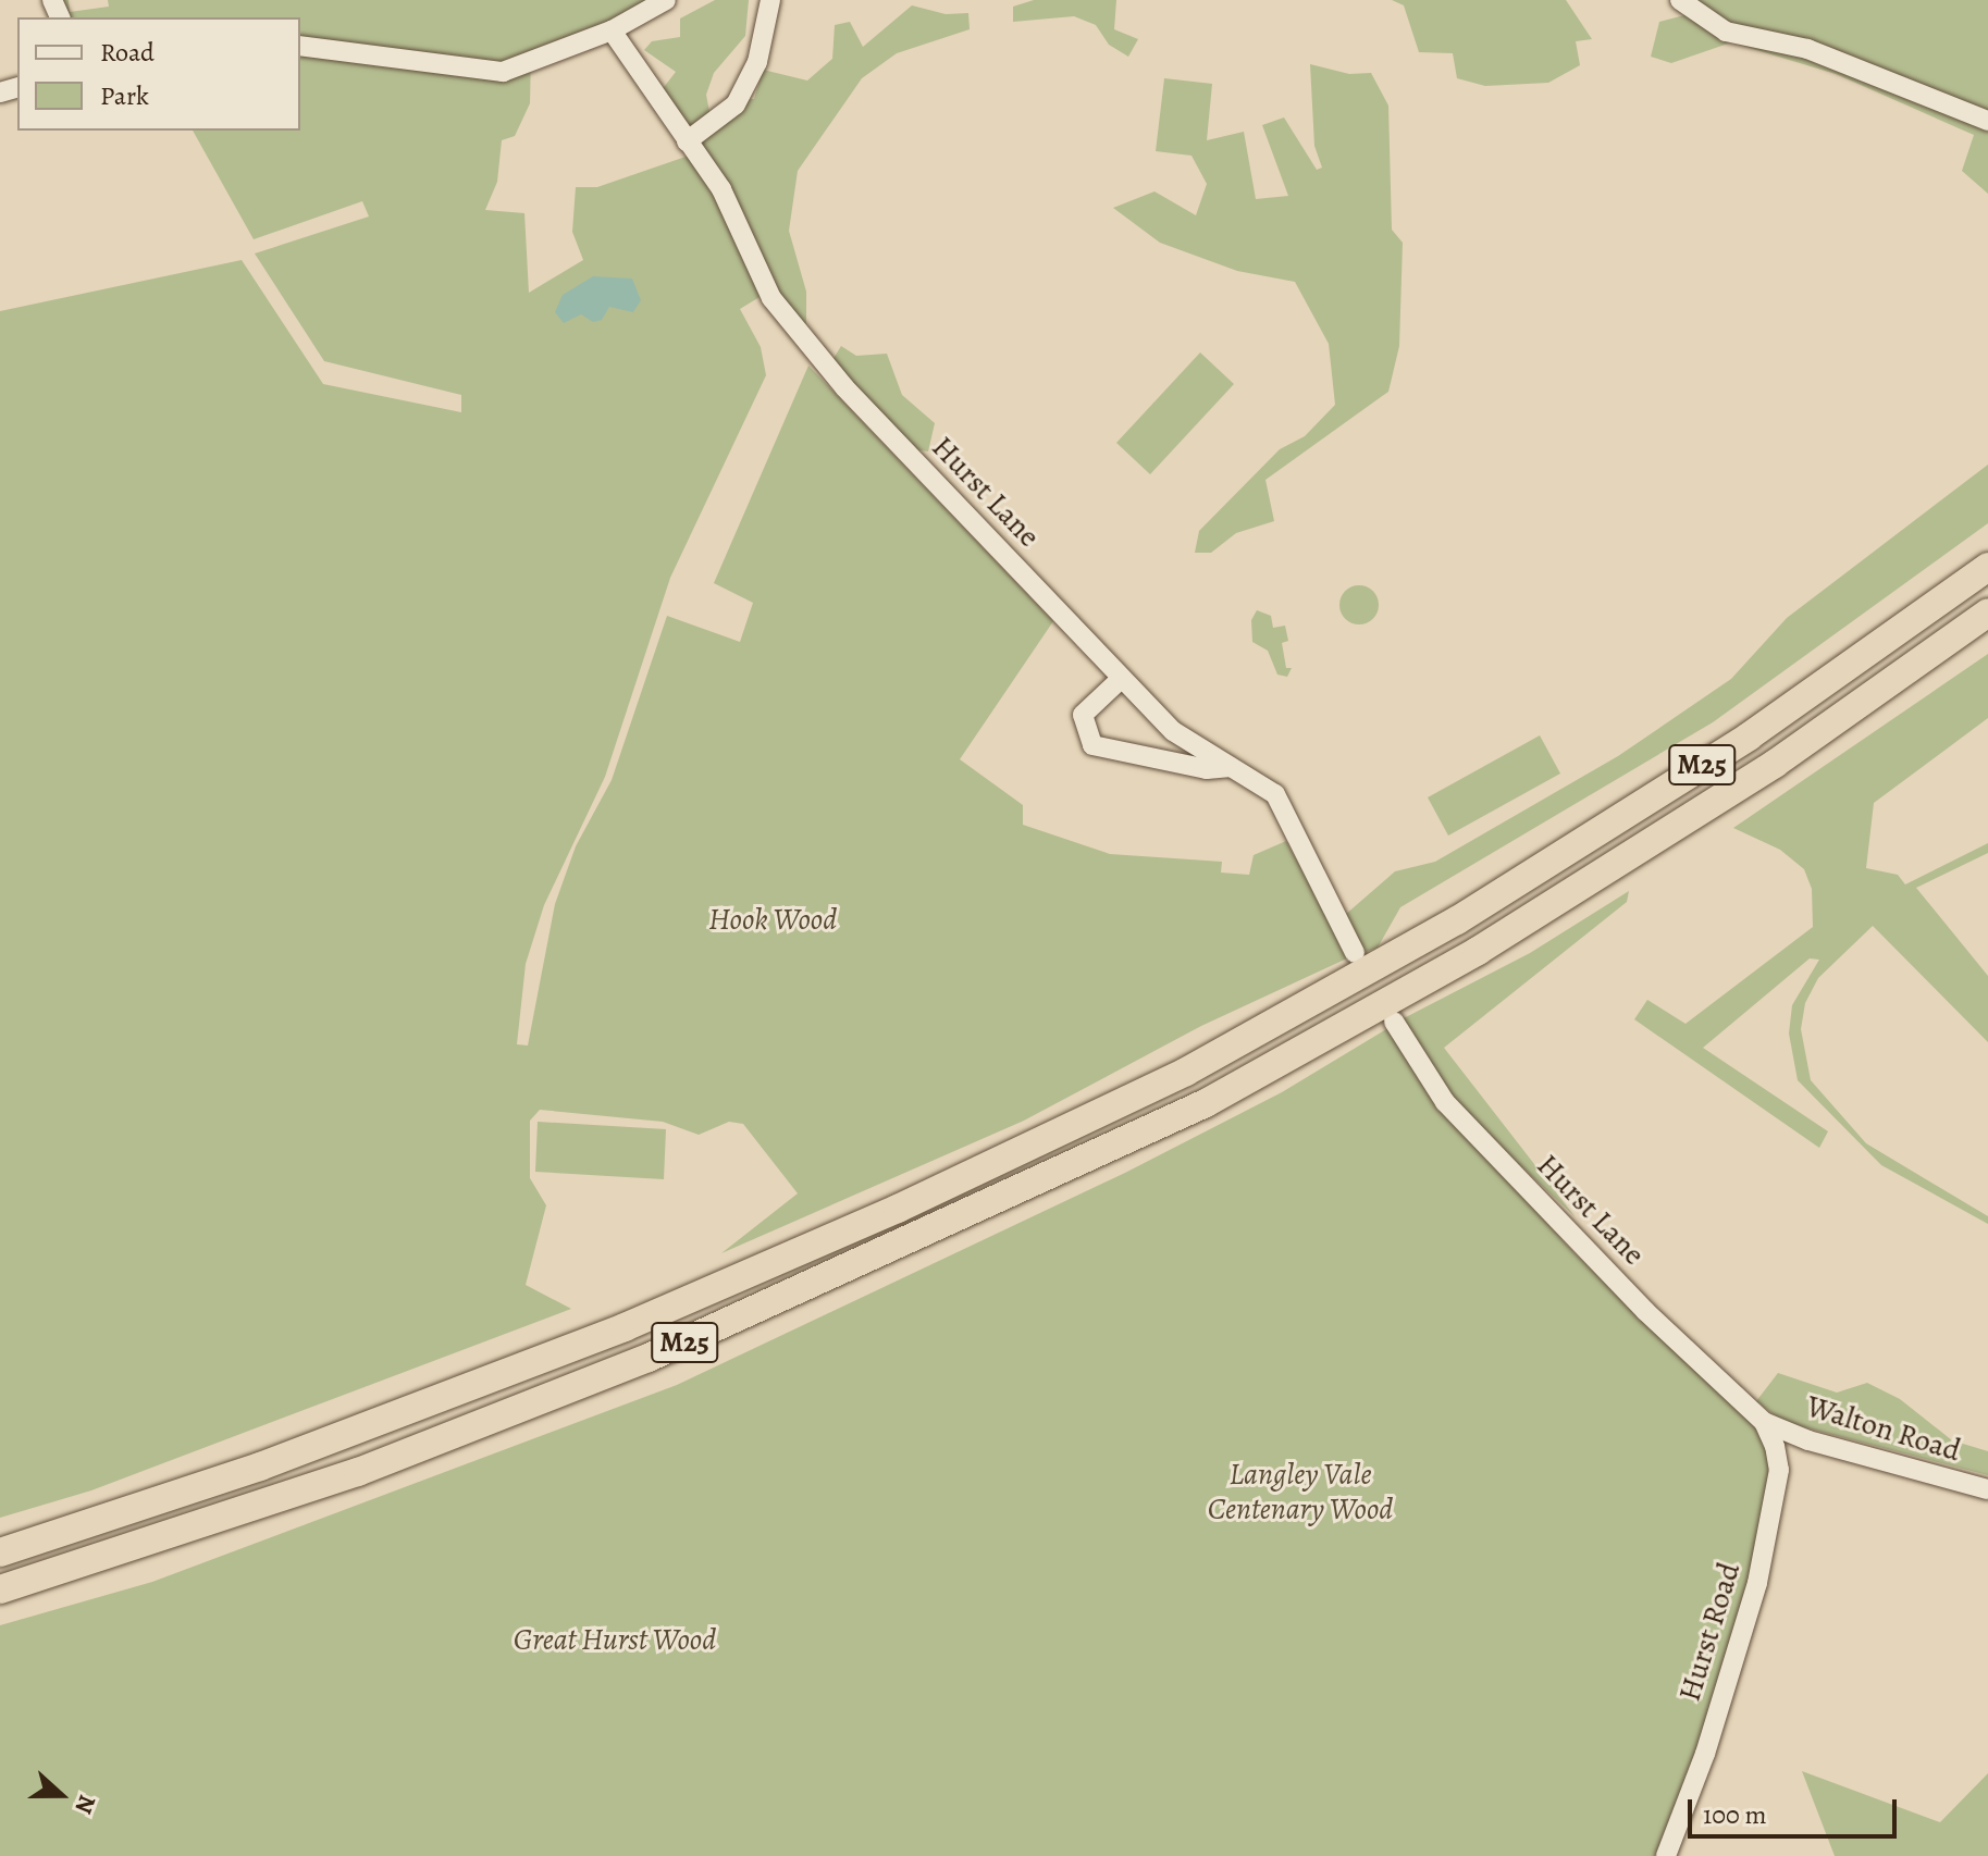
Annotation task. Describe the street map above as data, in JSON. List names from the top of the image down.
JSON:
{
  "streets": {
    "highway": ["M25"],
    "street": ["Hurst Lane", "Walton Road", "Hurst Road"]
  },
  "crossings": [
    ["Hurst Lane", "Walton Road"],
    ["Hurst Lane", "Hurst Road"],
    ["Walton Road", "Hurst Road"]
  ],
  "parks": ["Hook Wood", "Langley Vale Centenary Wood", "Great Hurst Wood"],
  "legend": ["Road", "Park"],
  "scale_bar": "100 m",
  "north": "right"
}
